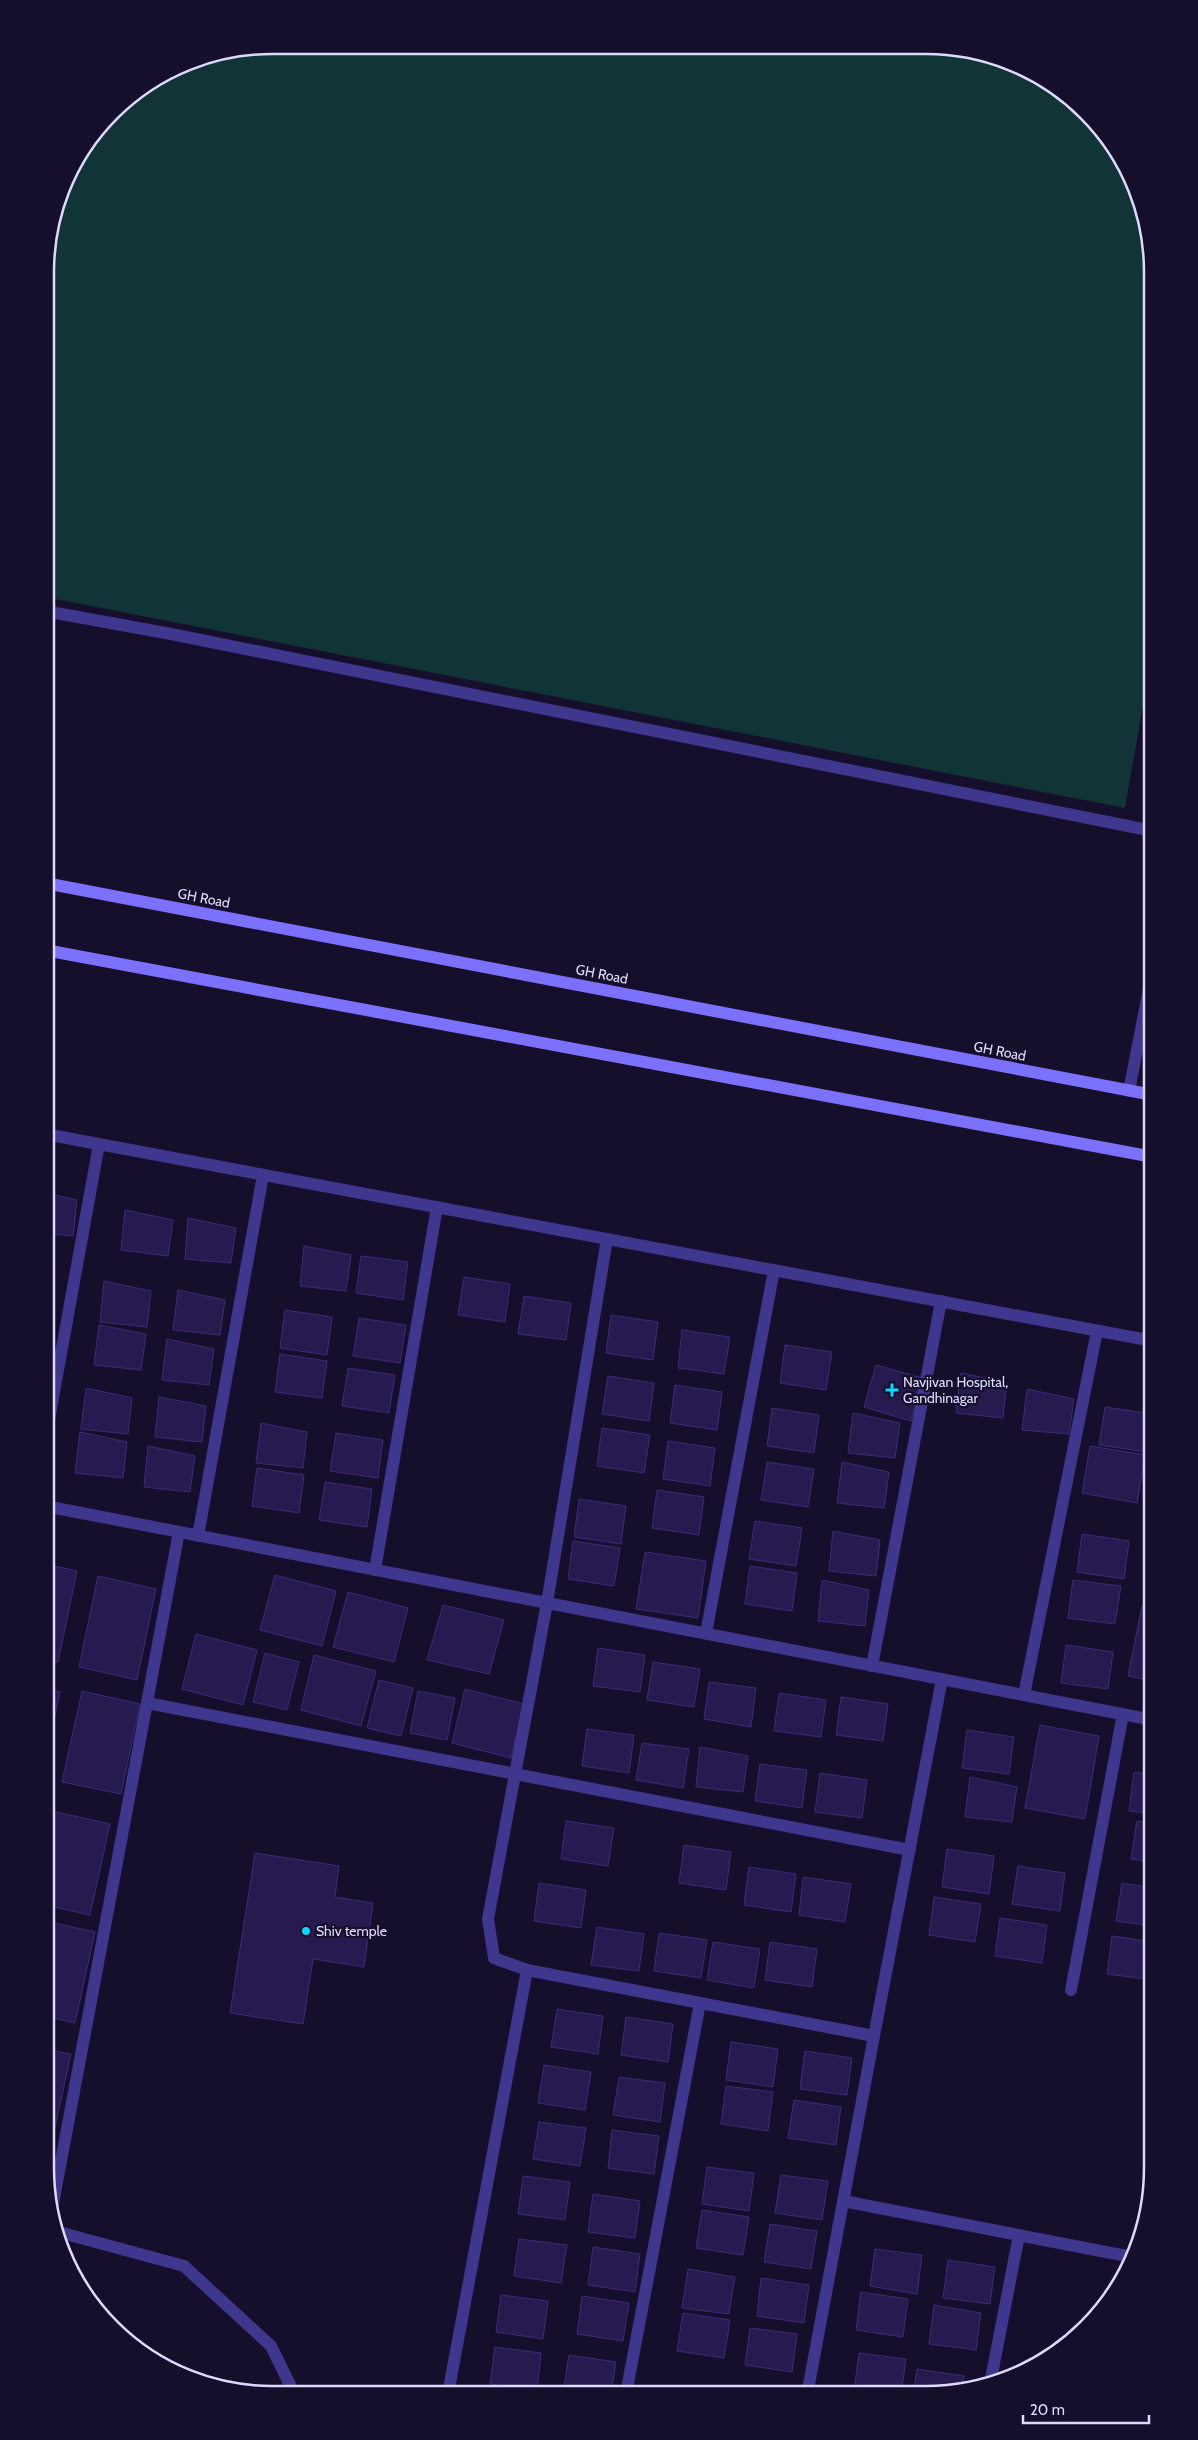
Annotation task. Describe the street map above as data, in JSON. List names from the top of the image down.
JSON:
{
  "streets": {
    "main road": ["GH Road"]
  },
  "places": {
    "health": ["Navjivan Hospital, Gandhinagar"],
    "other": ["Shiv temple"]
  },
  "scale_bar": "20 m"
}
